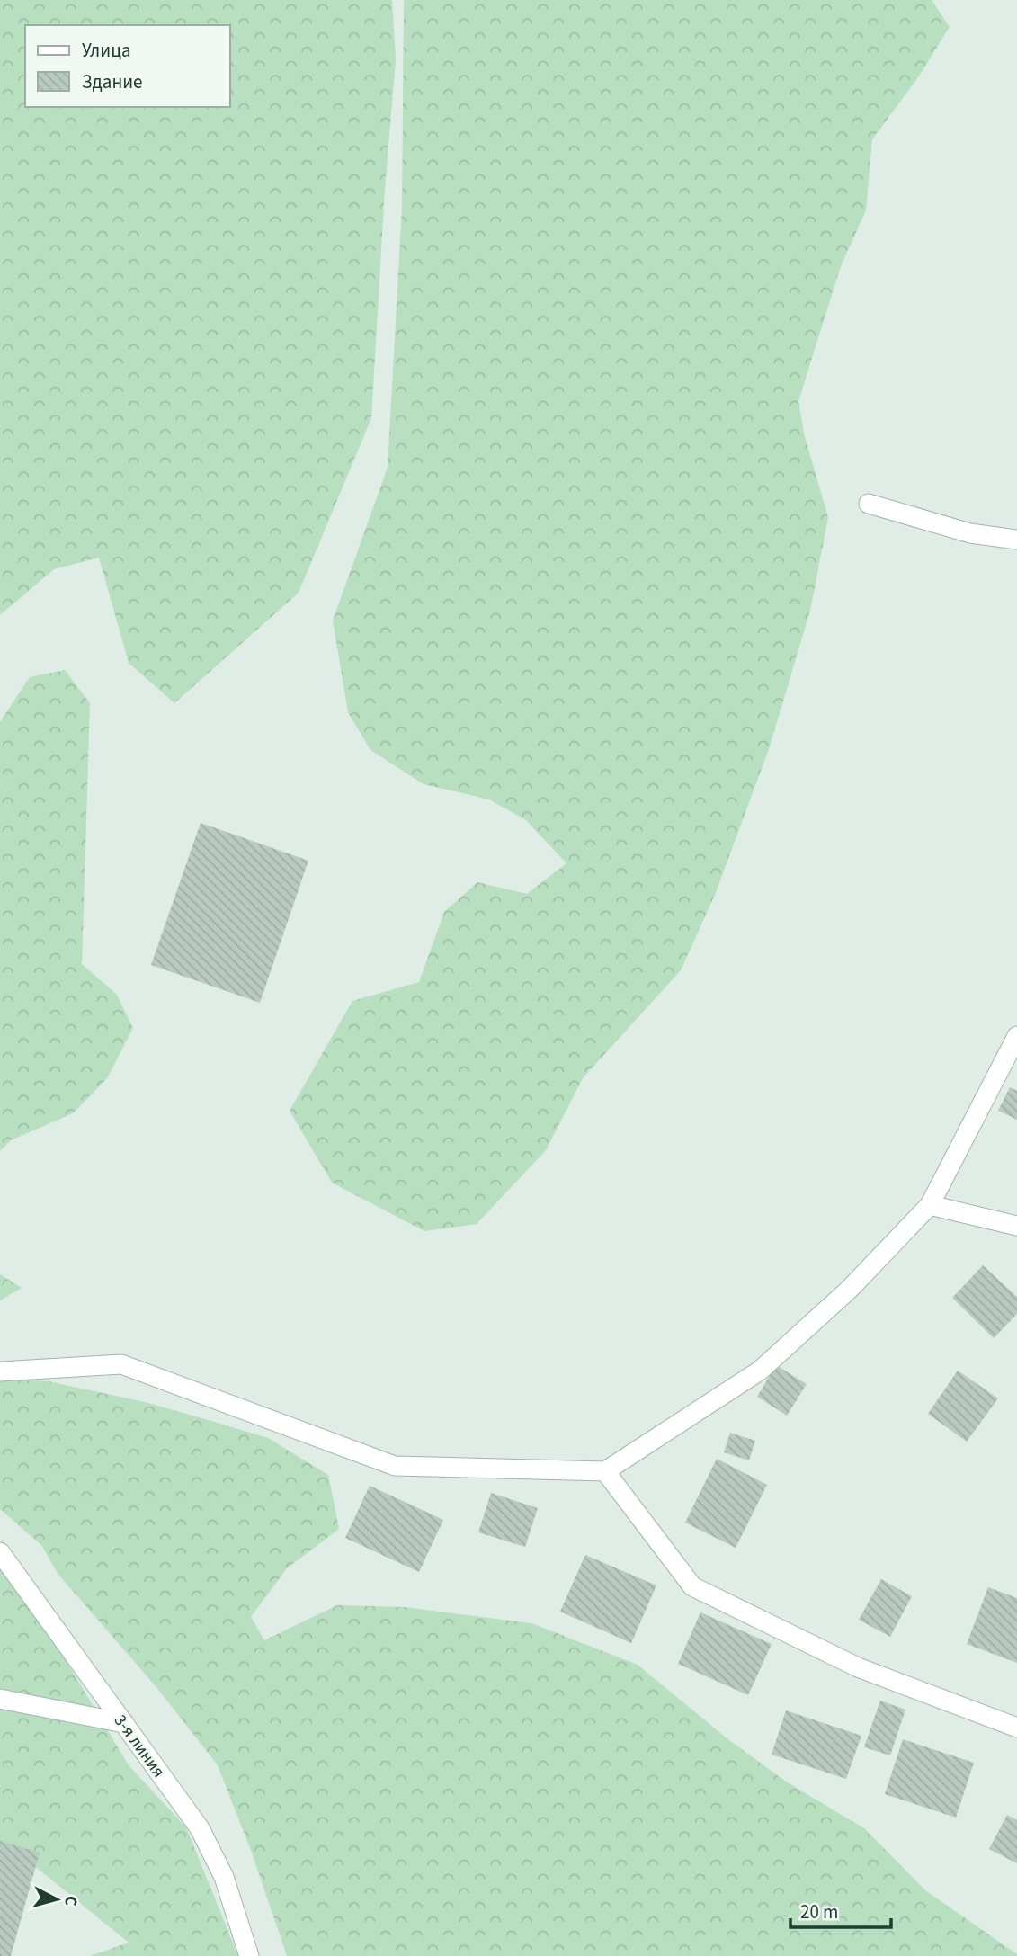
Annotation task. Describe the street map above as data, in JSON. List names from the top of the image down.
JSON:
{
  "streets": {
    "street": ["3-я линия"]
  },
  "legend": ["Улица", "Здание"],
  "scale_bar": "20 m",
  "north": "right"
}
